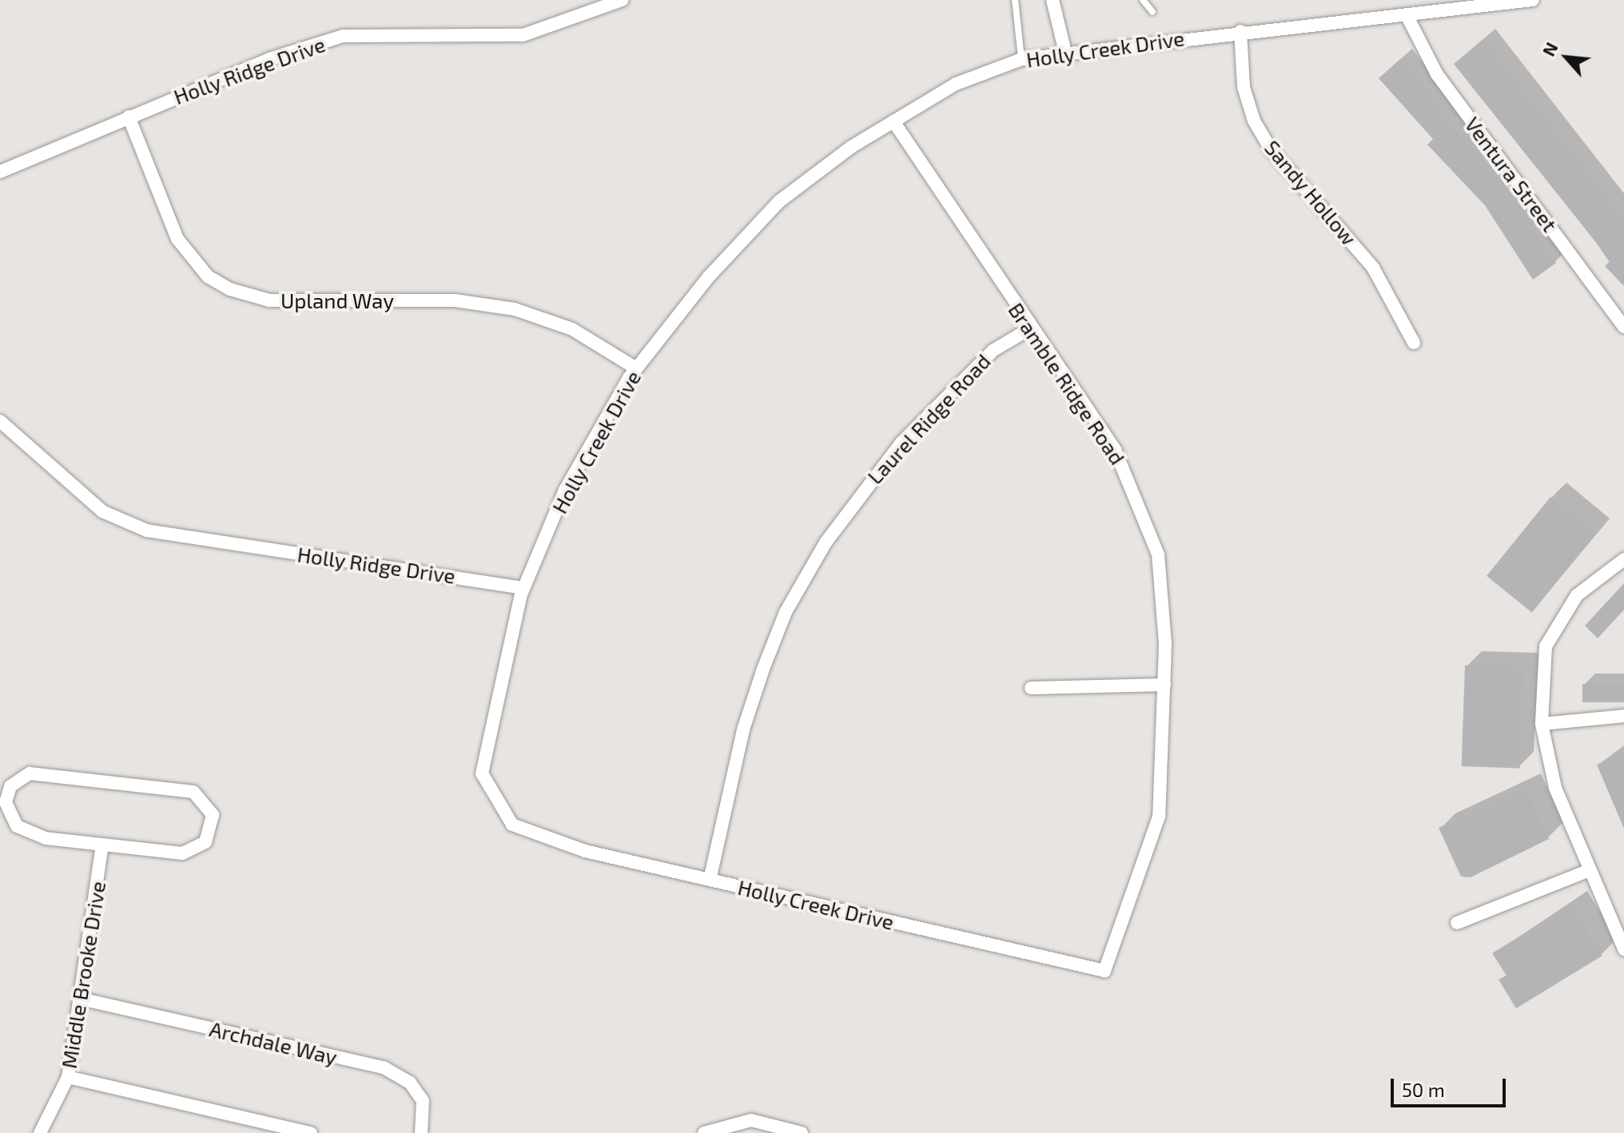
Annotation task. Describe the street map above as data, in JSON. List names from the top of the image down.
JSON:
{
  "streets": {
    "street": [
      "Holly Creek Drive",
      "Holly Ridge Drive",
      "Ventura Street",
      "Sandy Hollow",
      "Upland Way",
      "Bramble Ridge Road",
      "Laurel Ridge Road",
      "Middle Brooke Drive",
      "Archdale Way"
    ]
  },
  "crossings": [
    ["Holly Creek Drive", "Holly Ridge Drive"],
    ["Holly Creek Drive", "Ventura Street"],
    ["Holly Creek Drive", "Sandy Hollow"],
    ["Holly Creek Drive", "Upland Way"],
    ["Holly Creek Drive", "Bramble Ridge Road"],
    ["Holly Creek Drive", "Laurel Ridge Road"],
    ["Holly Ridge Drive", "Upland Way"],
    ["Bramble Ridge Road", "Laurel Ridge Road"],
    ["Middle Brooke Drive", "Archdale Way"]
  ],
  "scale_bar": "50 m",
  "north": "top left"
}
